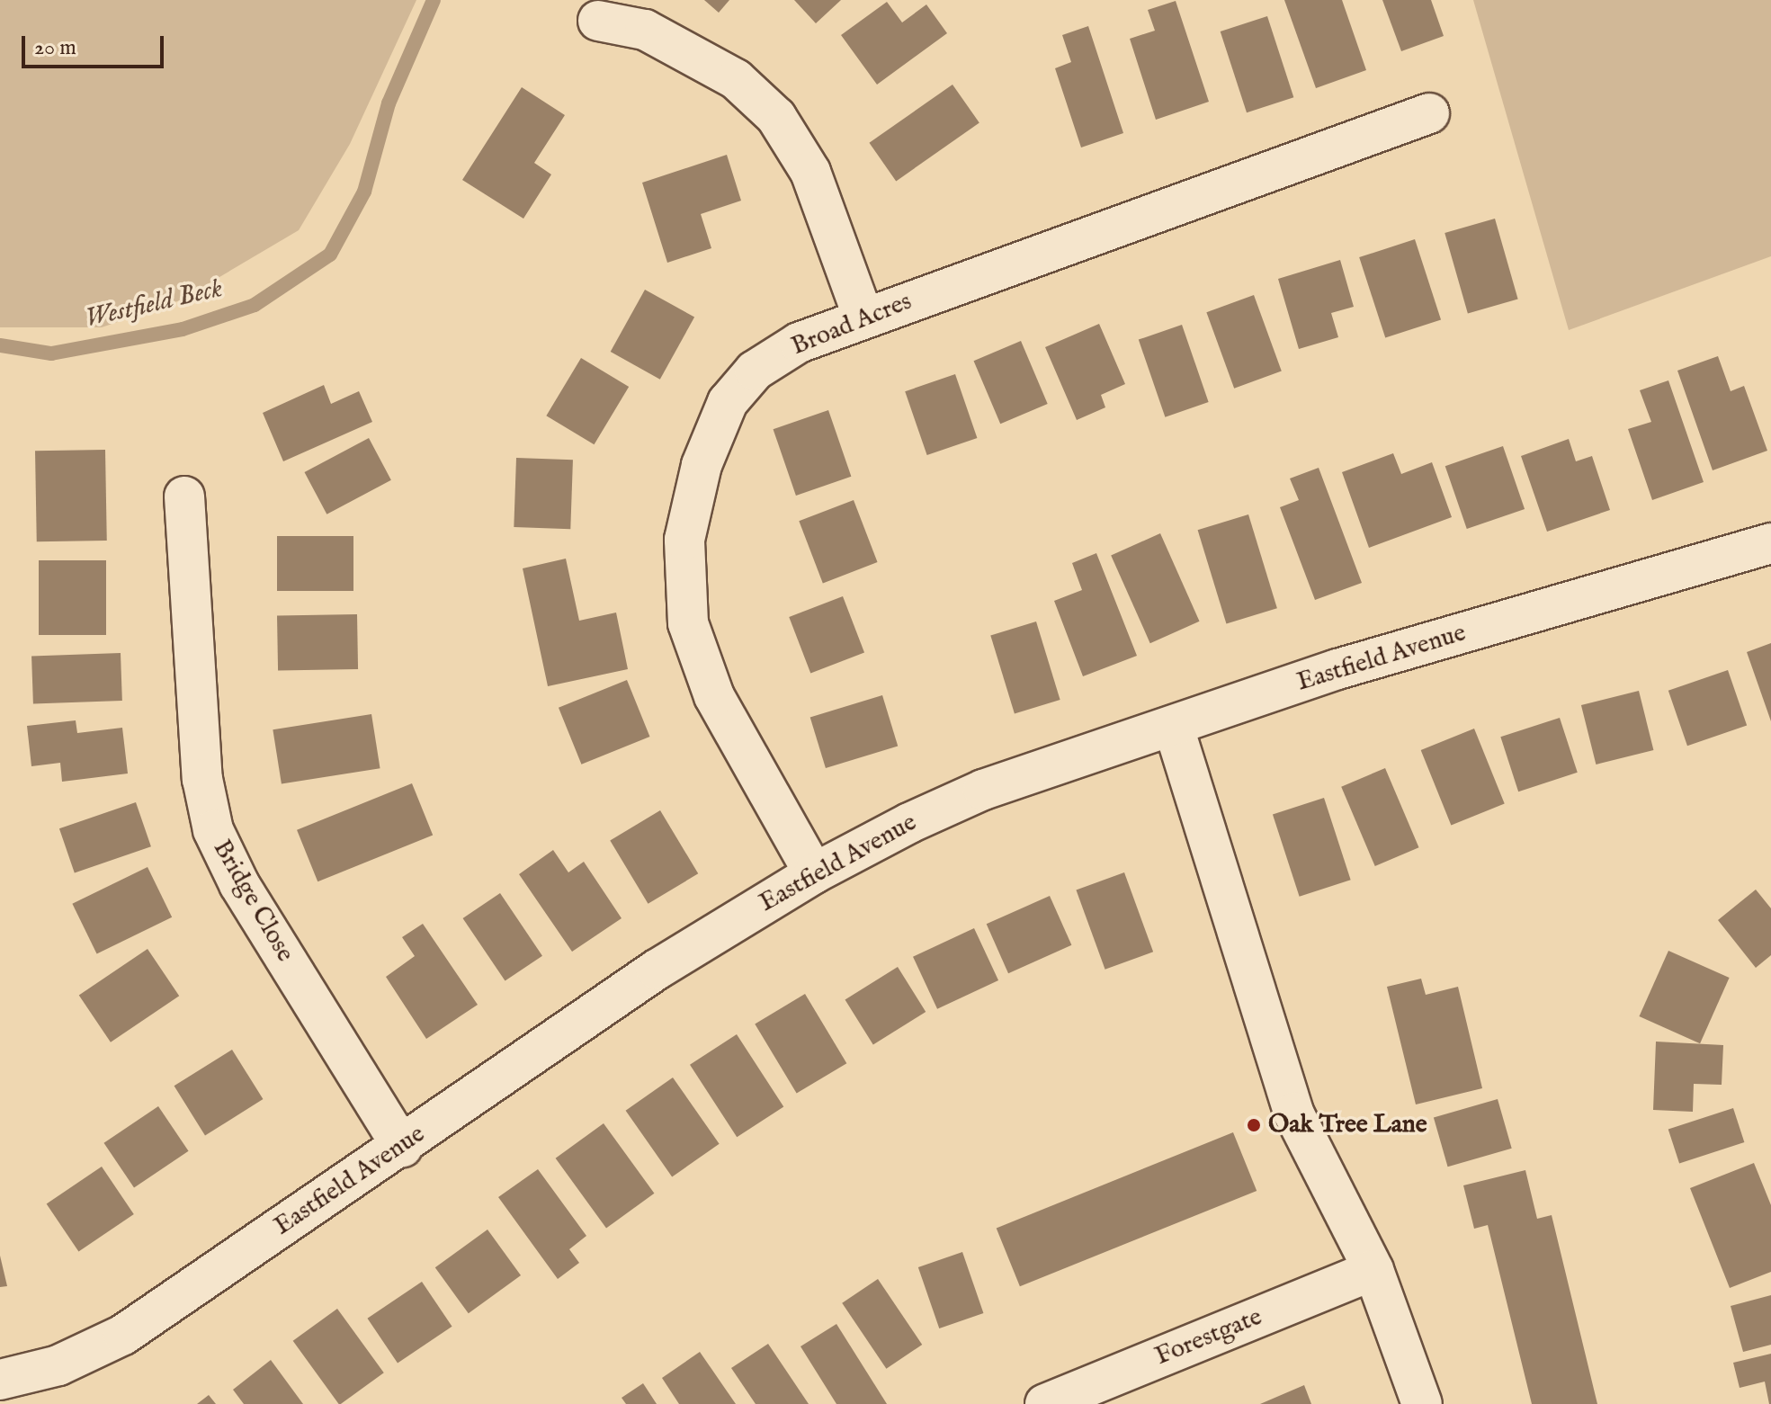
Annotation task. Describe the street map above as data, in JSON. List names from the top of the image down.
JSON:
{
  "streets": {
    "street": [
      "Broad Acres",
      "Eastfield Avenue",
      "Bridge Close",
      "Forestgate"
    ]
  },
  "crossings": [
    ["Broad Acres", "Eastfield Avenue"],
    ["Eastfield Avenue", "Bridge Close"]
  ],
  "water": ["Westfield Beck"],
  "places": ["Oak Tree Lane"],
  "scale_bar": "20 m"
}
